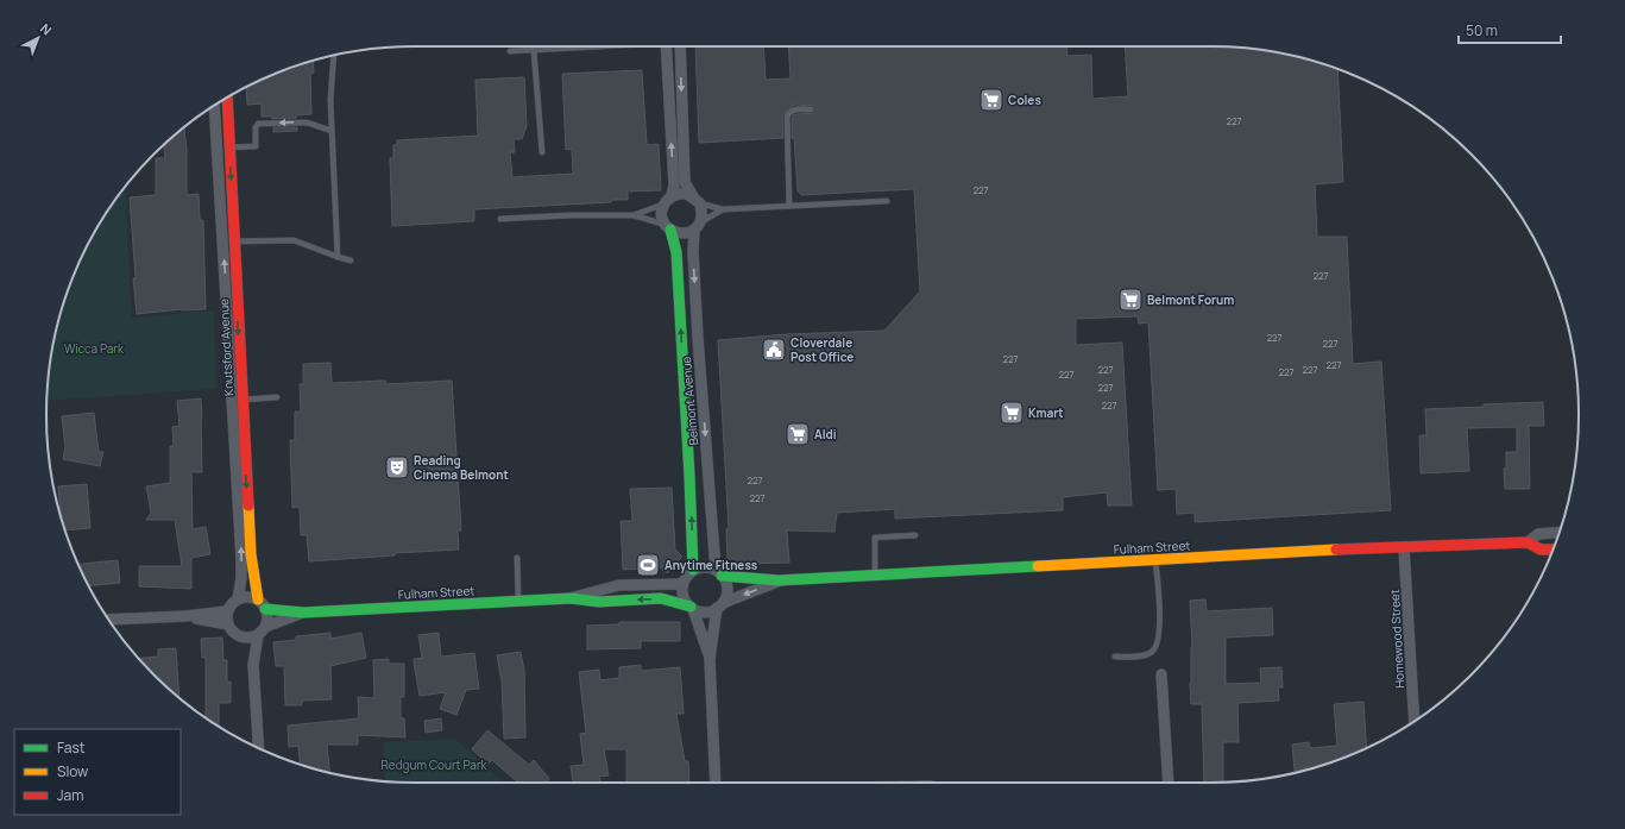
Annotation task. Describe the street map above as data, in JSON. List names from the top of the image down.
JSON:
{
  "streets": {
    "street": [
      "Knutsford Avenue",
      "Belmont Avenue",
      "Fulham Street",
      "Homewood Street"
    ]
  },
  "crossings": [
    ["Knutsford Avenue", "Fulham Street"],
    ["Belmont Avenue", "Fulham Street"],
    ["Fulham Street", "Homewood Street"]
  ],
  "parks": ["Wicca Park", "Redgum Court Park"],
  "places": {
    "supermarket": [
      "Coles",
      "Belmont Forum",
      "Kmart",
      "Aldi"
    ],
    "public building": ["Cloverdale Post Office"],
    "theatre": ["Reading Cinema Belmont"],
    "sports": ["Anytime Fitness"]
  },
  "house_numbers": [
    "227",
    "227",
    "227",
    "227",
    "227",
    "227",
    "227",
    "227",
    "227",
    "227",
    "227",
    "227",
    "227",
    "227",
    "227"
  ],
  "legend": ["Fast", "Slow", "Jam"],
  "scale_bar": "50 m",
  "north": "top right"
}
